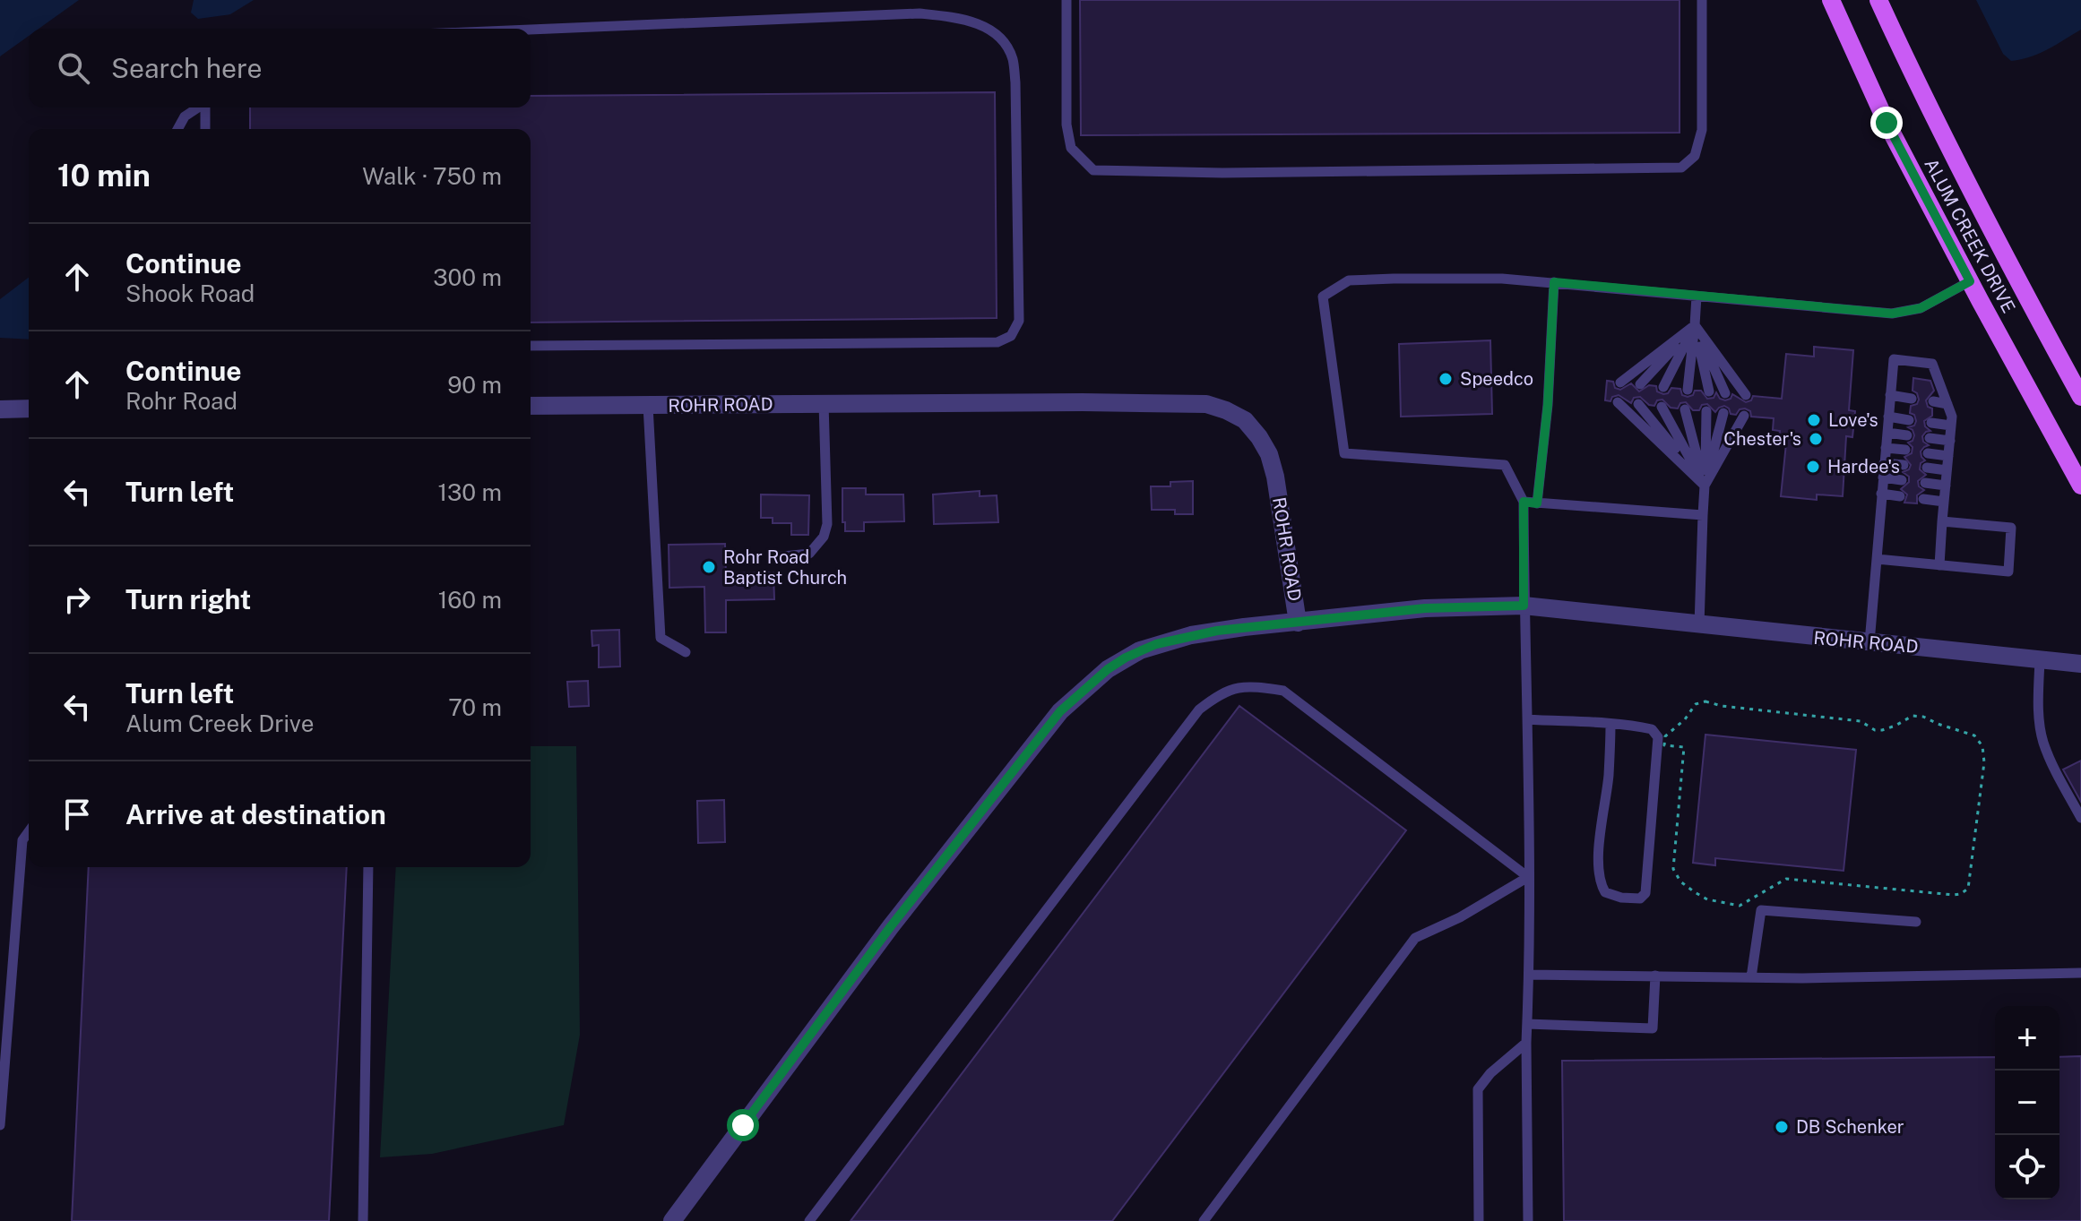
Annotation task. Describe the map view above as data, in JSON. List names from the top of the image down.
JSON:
{
  "streets": {
    "main road": ["ALUM CREEK DRIVE"],
    "street": ["ROHR ROAD"]
  },
  "places": [
    "Speedco",
    "Love's",
    "Chester's",
    "Hardee's",
    "Rohr Road Baptist Church",
    "DB Schenker"
  ],
  "page": {
    "search": "Search here",
    "heading": ["10 min", "Walk · 750 m"],
    "list": [
      ["Continue", "Shook Road", "300 m"],
      ["Continue", "Rohr Road", "90 m"],
      ["Turn left", "130 m"],
      ["Turn right", "160 m"],
      ["Turn left", "Alum Creek Drive", "70 m"],
      "Arrive at destination"
    ],
    "map_buttons": ["+", "−"]
  }
}
